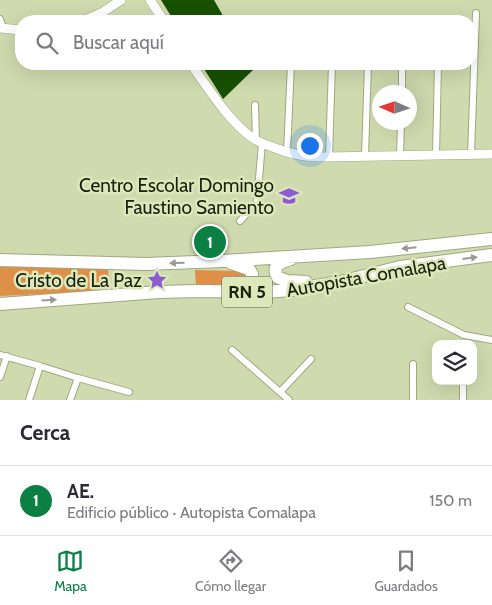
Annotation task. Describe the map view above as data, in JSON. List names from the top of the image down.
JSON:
{
  "streets": {
    "highway": ["Autopista Comalapa", "RN 5"]
  },
  "places": {
    "school or university": ["Centro Escolar Domingo Faustino Samiento"],
    "place": ["Cristo de La Paz"]
  },
  "north": "left",
  "page": {
    "search": "Buscar aquí",
    "pins": "1",
    "heading": "Cerca",
    "list": [
      {
        "mark": "1",
        "name": "AE.",
        "note": "Edificio público · Autopista Comalapa",
        "value": "150 m"
      }
    ],
    "nav": ["Mapa", "Cómo llegar", "Guardados"]
  }
}
